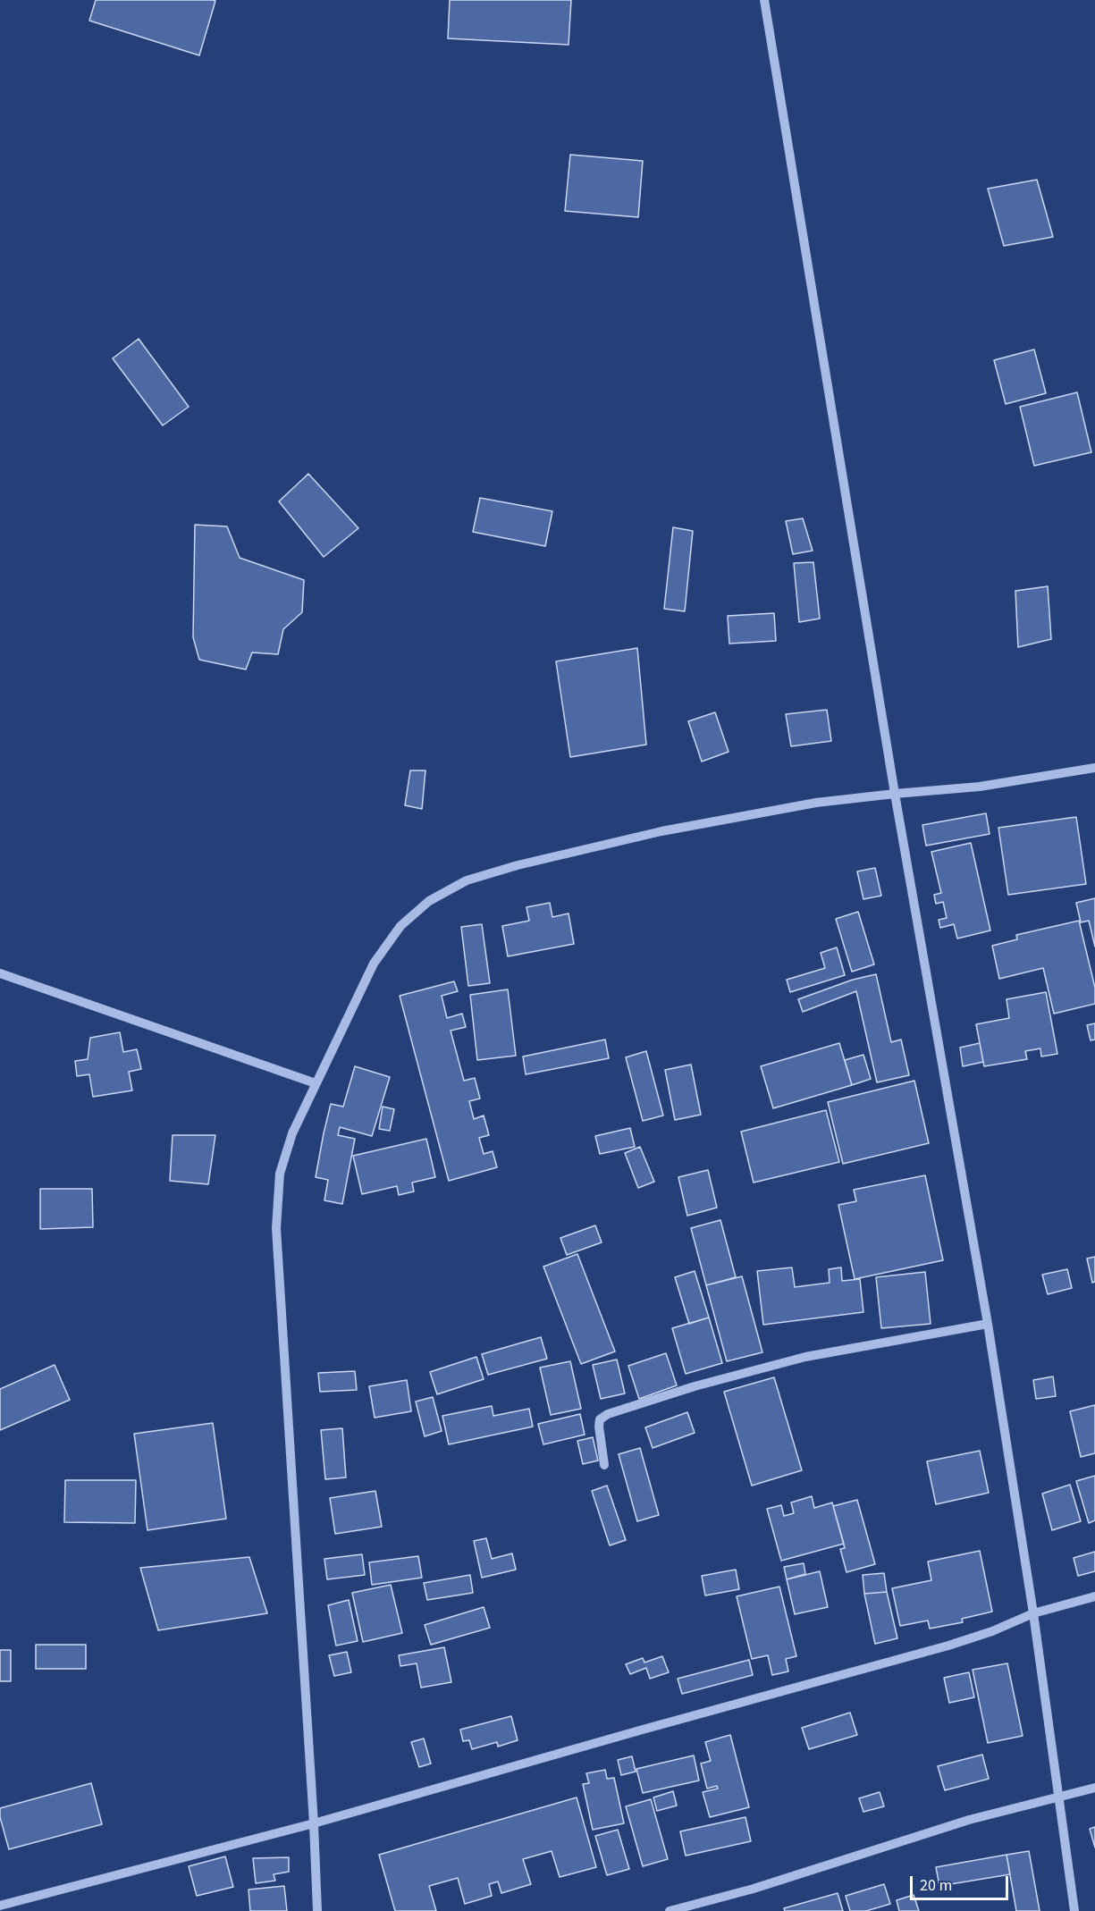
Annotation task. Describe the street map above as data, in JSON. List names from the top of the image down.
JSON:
{
  "scale_bar": "20 m"
}
